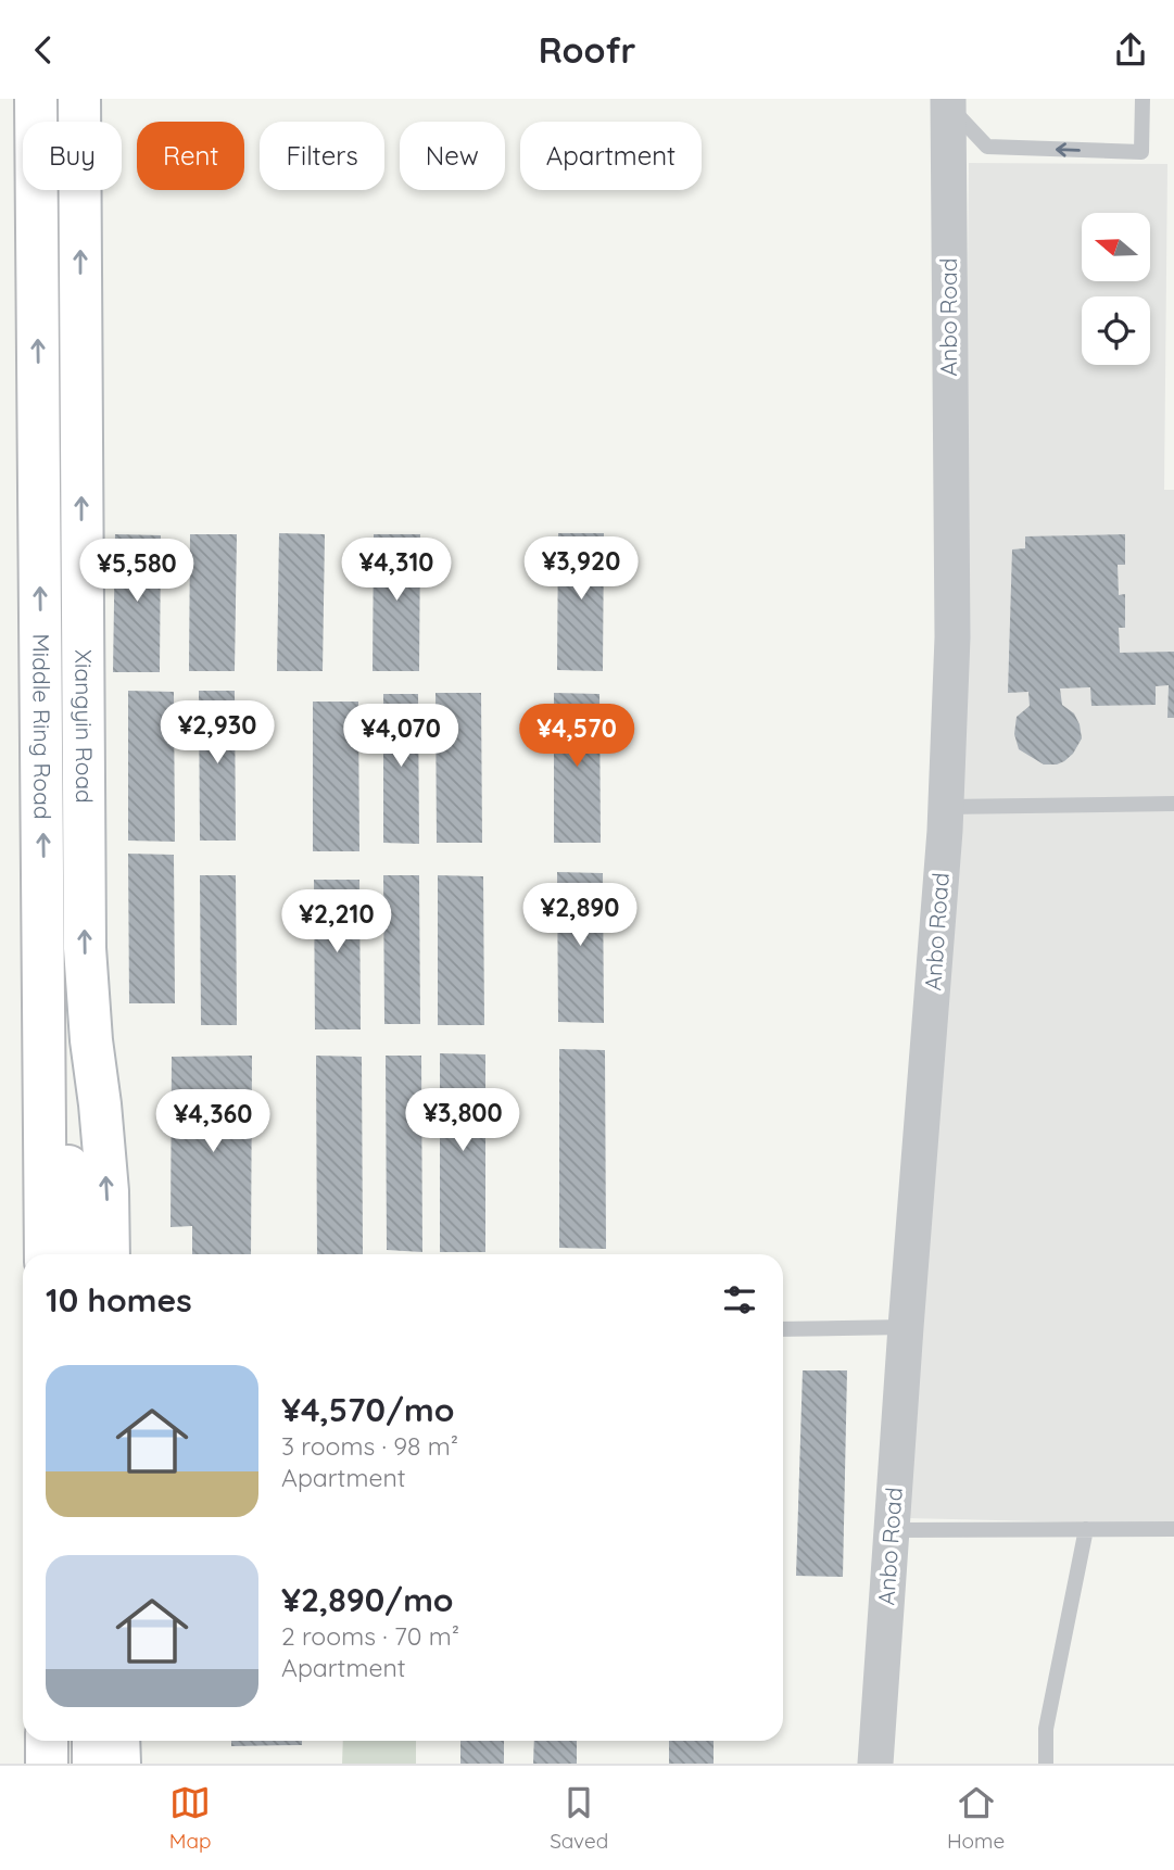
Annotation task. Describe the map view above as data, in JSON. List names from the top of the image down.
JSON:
{
  "streets": {
    "main road": ["Middle Ring Road", "Xiangyin Road"],
    "street": ["Anbo Road"]
  },
  "one_way": ["Middle Ring Road", "Xiangyin Road"],
  "north": "left",
  "page": {
    "header": "Roofr",
    "chip": [
      "Buy",
      "Rent",
      "Filters",
      "New",
      "Apartment"
    ],
    "price": [
      "¥3,920",
      "¥4,310",
      "¥5,580",
      "¥2,930",
      "¥4,070",
      "¥4,570",
      "¥2,890",
      "¥2,210",
      "¥3,800",
      "¥4,360"
    ],
    "heading": "10 homes",
    "list": [
      {
        "name": "¥4,570/mo",
        "note": "3 rooms · 98 m² · Apartment"
      },
      {
        "name": "¥2,890/mo",
        "note": "2 rooms · 70 m² · Apartment"
      }
    ],
    "tabs": ["Map", "Saved", "Home"]
  }
}
